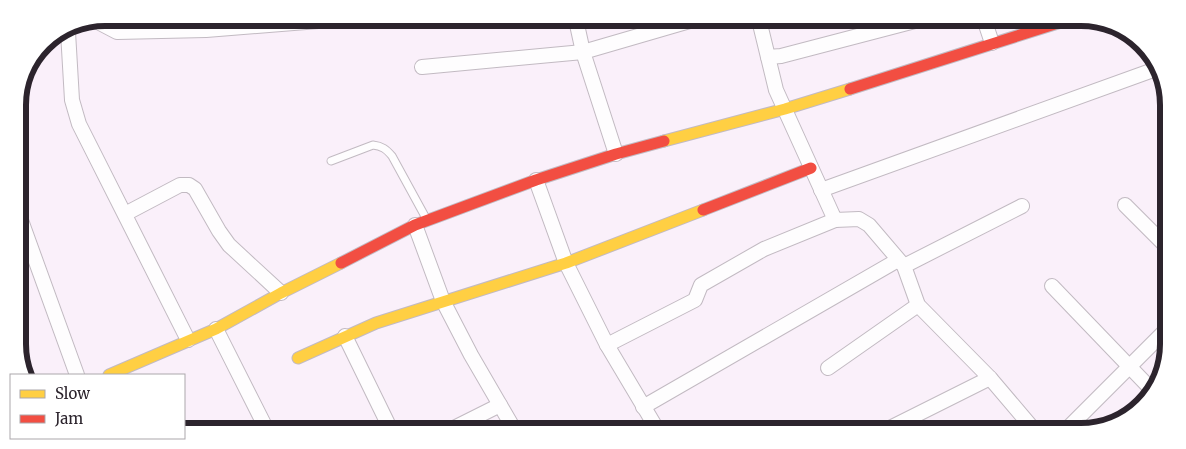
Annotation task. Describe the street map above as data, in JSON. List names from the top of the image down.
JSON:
{
  "legend": ["Slow", "Jam"]
}
